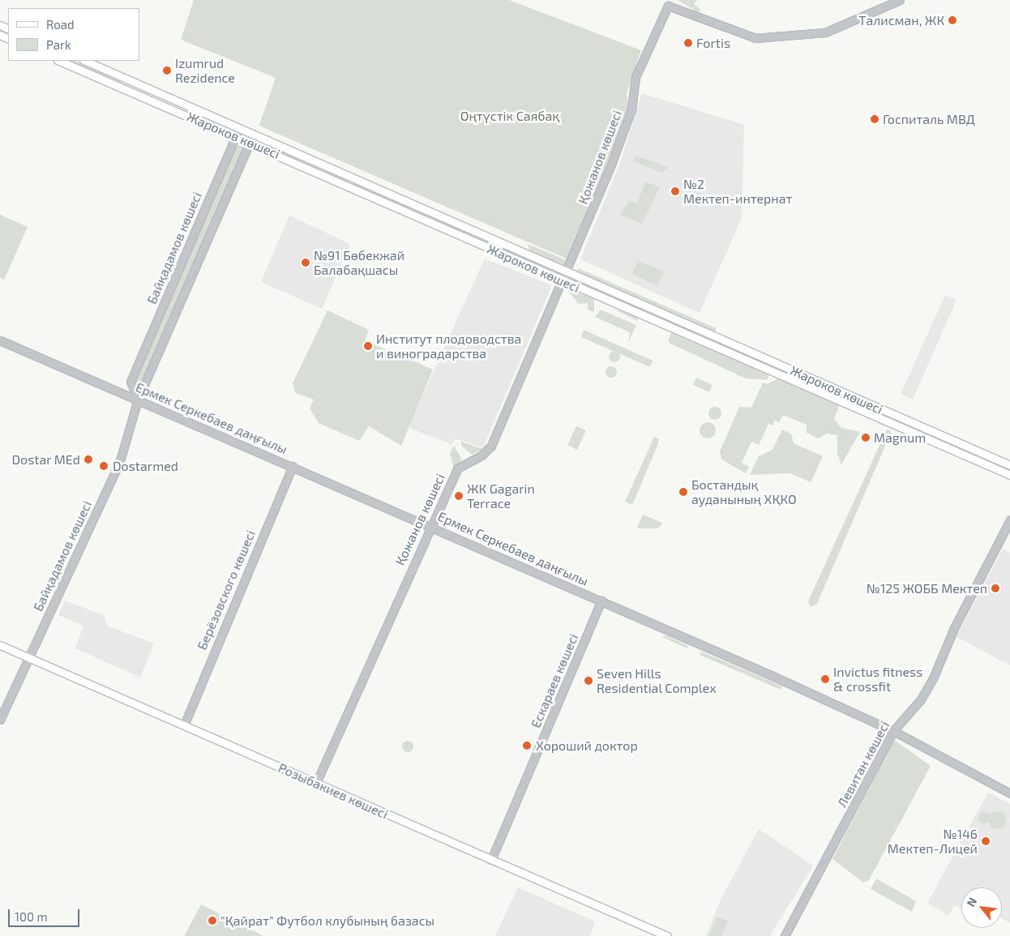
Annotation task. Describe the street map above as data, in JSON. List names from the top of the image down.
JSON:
{
  "streets": {
    "main road": ["Жароков көшесі", "Розыбакиев көшесі"],
    "street": [
      "Қожанов көшесі",
      "Байқадамов көшесі",
      "Ермек Серкебаев даңғылы",
      "Берёзовского көшесі",
      "Ескараев көшесі",
      "Левитан көшесі"
    ]
  },
  "crossings": [
    ["Жароков көшесі", "Қожанов көшесі"],
    ["Жароков көшесі", "Байқадамов көшесі"],
    ["Қожанов көшесі", "Ермек Серкебаев даңғылы"],
    ["Қожанов көшесі", "Розыбакиев көшесі"],
    ["Байқадамов көшесі", "Ермек Серкебаев даңғылы"],
    ["Байқадамов көшесі", "Розыбакиев көшесі"],
    ["Ермек Серкебаев даңғылы", "Берёзовского көшесі"],
    ["Ермек Серкебаев даңғылы", "Ескараев көшесі"],
    ["Ермек Серкебаев даңғылы", "Левитан көшесі"],
    ["Берёзовского көшесі", "Розыбакиев көшесі"],
    ["Ескараев көшесі", "Розыбакиев көшесі"]
  ],
  "parks": ["Оңтүстік Саябақ"],
  "places": [
    "Талисман, ЖК",
    "Fortis",
    "Izumrud Rezidence",
    "Госпиталь МВД",
    "№2 Мектеп-интернат",
    "№91 Бөбекжай Балабақшасы",
    "Институт плодоводства и виноградарства",
    "Magnum",
    "Dostar MEd",
    "Dostarmed",
    "Бостандық ауданының ХҚКО",
    "ЖК Gagarin Terrace",
    "№125 ЖОББ Мектеп",
    "Invictus fitness & crossfit",
    "Seven Hills Residential Complex",
    "Хороший доктор",
    "№146 Мектеп-Лицей",
    "\"Қайрат\" Футбол клубының базасы"
  ],
  "legend": ["Road", "Park"],
  "scale_bar": "100 m",
  "north": "top left"
}
